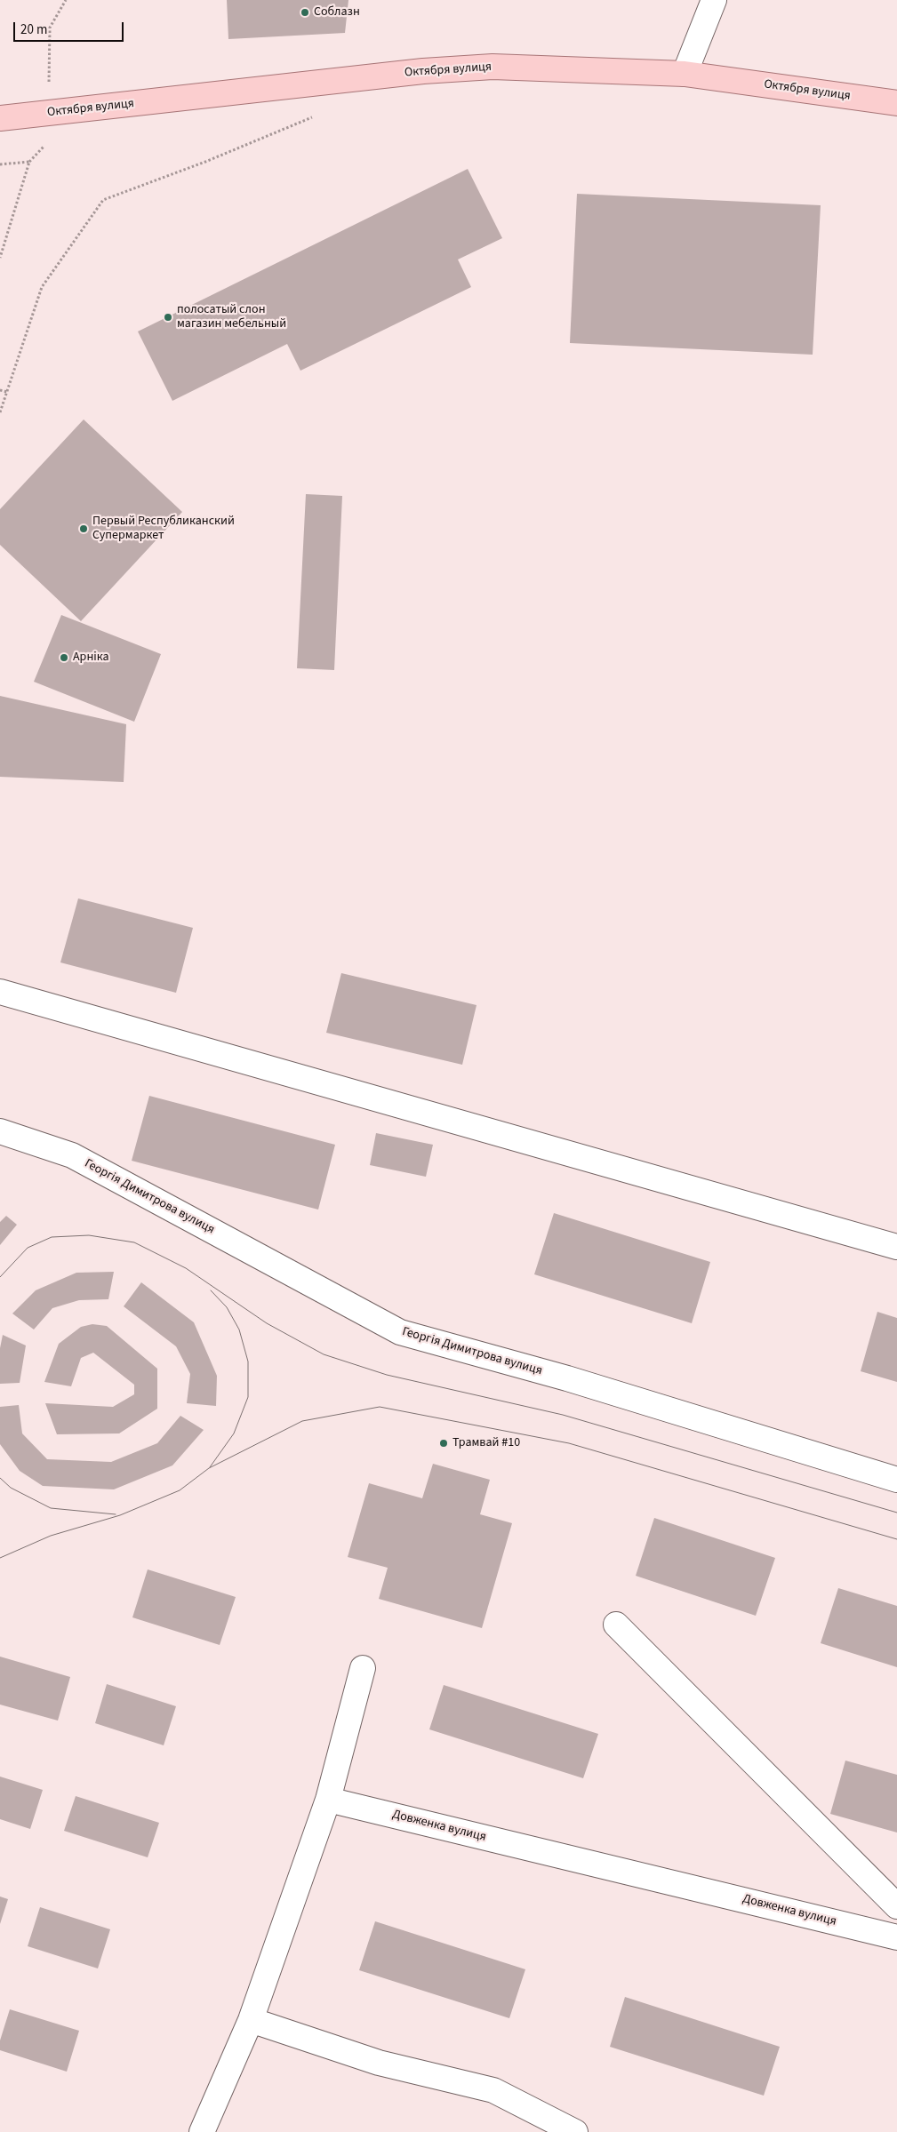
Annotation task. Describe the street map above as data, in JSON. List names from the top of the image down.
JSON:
{
  "streets": {
    "main road": ["Октября вулиця"],
    "street": ["Георгія Димитрова вулиця", "Довженка вулиця"]
  },
  "places": [
    "Соблазн",
    "полосатый слон магазин мебельный",
    "Первый Республиканский Супермаркет",
    "Арніка",
    "Трамвай #10"
  ],
  "scale_bar": "20 m"
}
